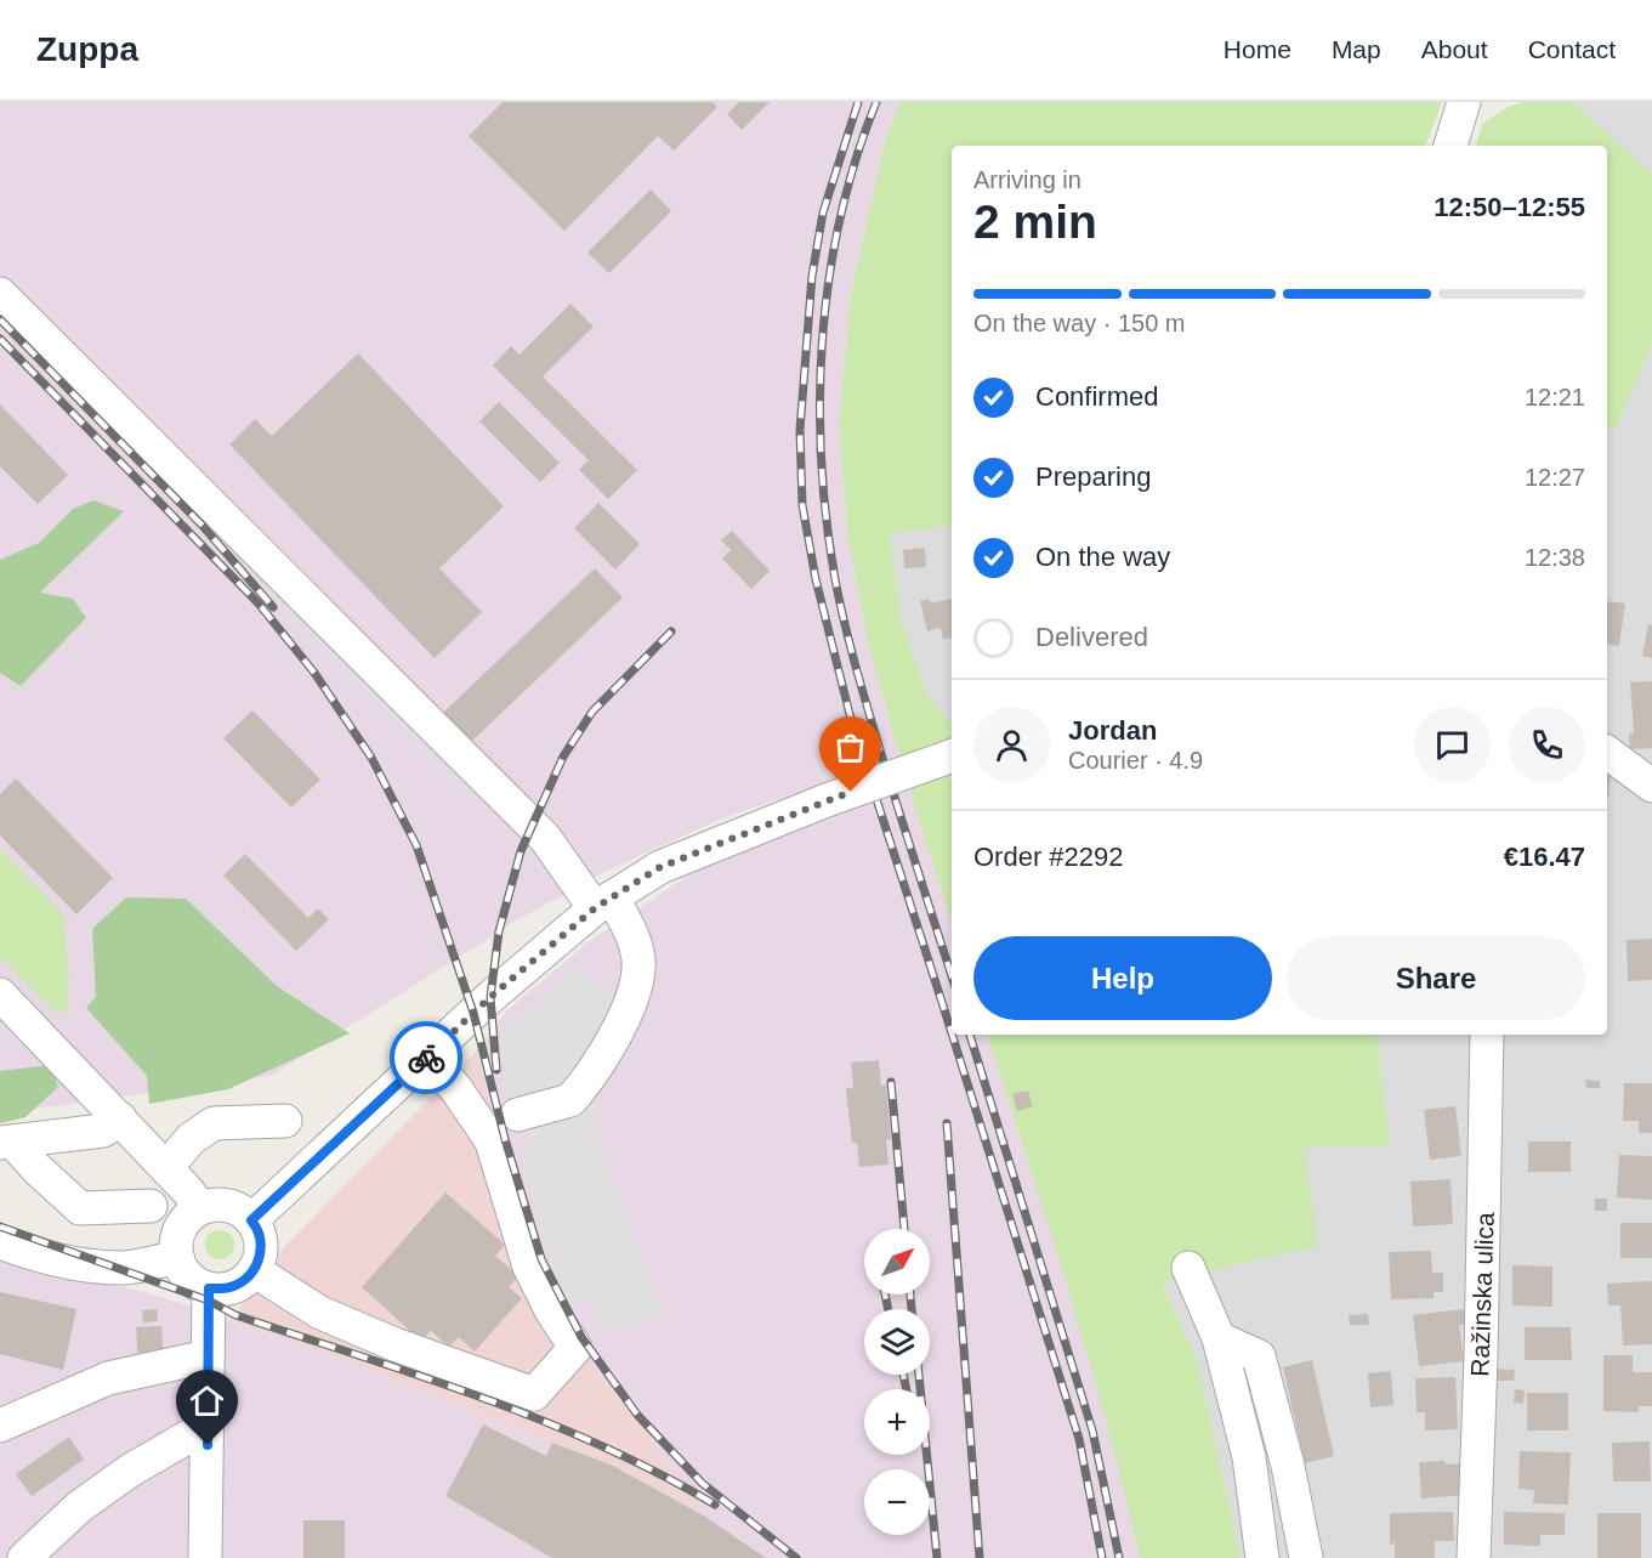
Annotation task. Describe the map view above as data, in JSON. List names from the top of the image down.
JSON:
{
  "streets": {
    "street": ["Ražinska ulica"]
  },
  "north": "top right",
  "page": {
    "header": "Zuppa",
    "nav": [
      "Home",
      "Map",
      "About",
      "Contact"
    ],
    "heading": ["2 min", "Arriving in", "12:50–12:55"],
    "panel": [
      "Jordan",
      "Courier · 4.9",
      "Order #2292",
      "€16.47"
    ],
    "bar": "On the way · 150 m",
    "list": [
      ["Confirmed", "12:21"],
      ["Preparing", "12:27"],
      ["On the way", "12:38"],
      "Delivered"
    ],
    "buttons": ["Help", "Share"],
    "map_buttons": ["+", "−"]
  }
}
